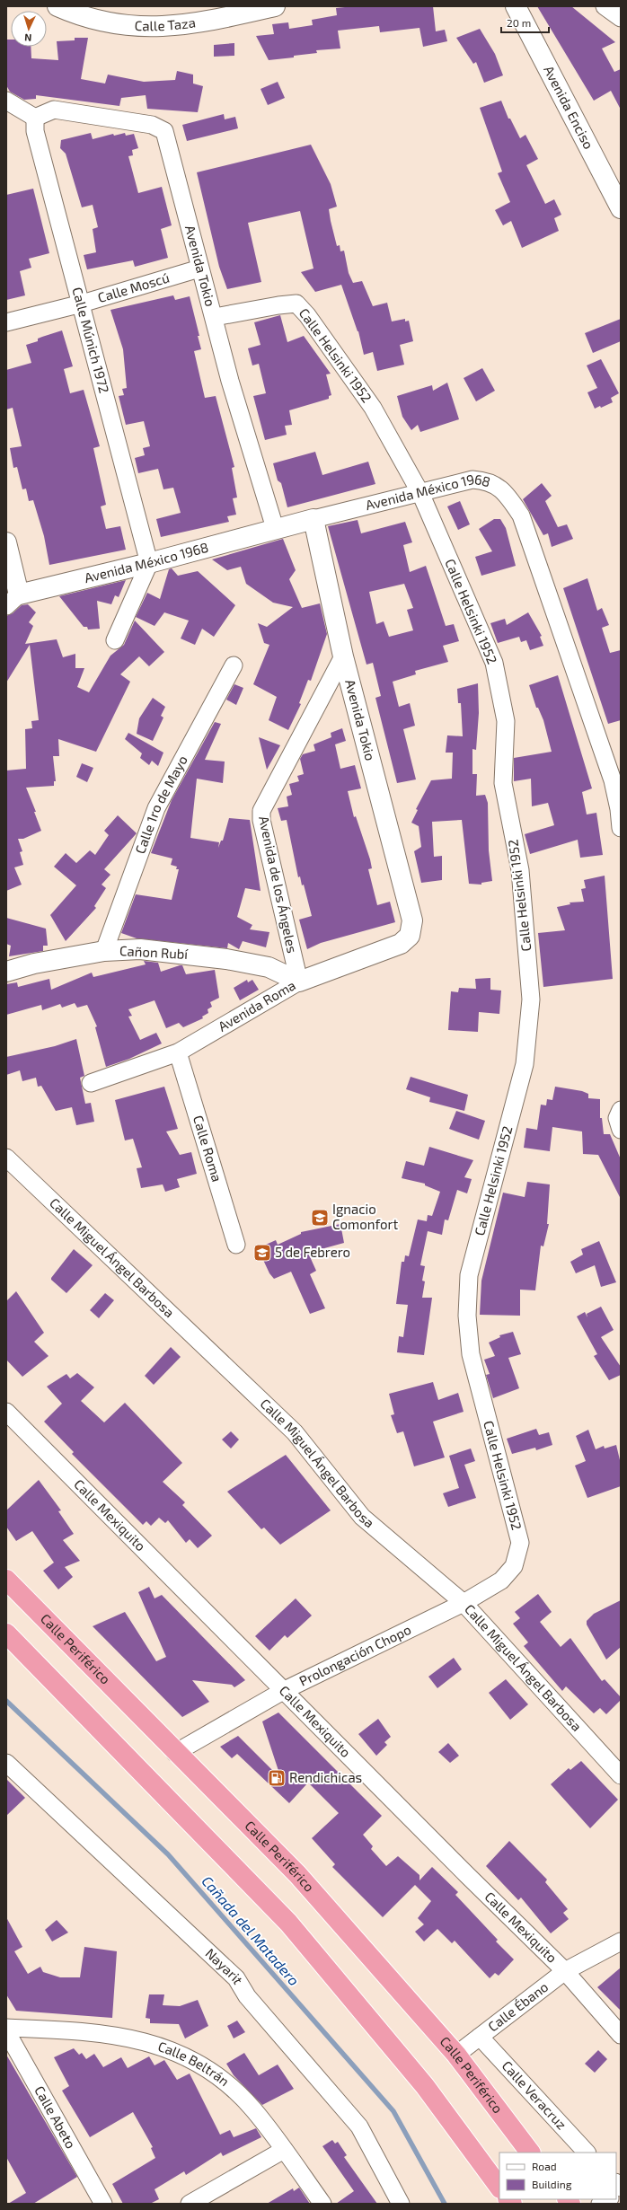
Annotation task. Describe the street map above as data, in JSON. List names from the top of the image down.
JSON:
{
  "streets": {
    "highway": ["Calle Periférico"],
    "street": [
      "Calle Taza",
      "Avenida Enciso",
      "Avenida Tokio",
      "Calle Moscú",
      "Calle Múnich 1972",
      "Calle Helsinki 1952",
      "Avenida México 1968",
      "Calle 1ro de Mayo",
      "Avenida de los Ángeles",
      "Cañon Rubí",
      "Avenida Roma",
      "Calle Roma",
      "Calle Miguel Ángel Barbosa",
      "Calle Mexiquito",
      "Prolongación Chopo",
      "Nayarit",
      "Calle Ébano",
      "Calle Beltrán",
      "Calle Veracruz",
      "Calle Abeto"
    ]
  },
  "crossings": [
    ["Avenida Tokio", "Calle Moscú"],
    ["Avenida Tokio", "Calle Múnich 1972"],
    ["Avenida Tokio", "Calle Helsinki 1952"],
    ["Avenida Tokio", "Avenida México 1968"],
    ["Avenida Tokio", "Avenida de los Ángeles"],
    ["Avenida Tokio", "Avenida Roma"],
    ["Calle Moscú", "Calle Múnich 1972"],
    ["Calle Múnich 1972", "Avenida México 1968"],
    ["Calle Helsinki 1952", "Avenida México 1968"],
    ["Calle Helsinki 1952", "Prolongación Chopo"],
    ["Calle 1ro de Mayo", "Cañon Rubí"],
    ["Avenida de los Ángeles", "Cañon Rubí"],
    ["Avenida de los Ángeles", "Avenida Roma"],
    ["Cañon Rubí", "Avenida Roma"],
    ["Avenida Roma", "Calle Roma"],
    ["Calle Miguel Ángel Barbosa", "Prolongación Chopo"],
    ["Calle Mexiquito", "Prolongación Chopo"],
    ["Calle Mexiquito", "Calle Ébano"],
    ["Calle Periférico", "Prolongación Chopo"],
    ["Calle Periférico", "Calle Ébano"],
    ["Calle Ébano", "Calle Veracruz"]
  ],
  "water": ["Cañada del Matadero"],
  "places": {
    "school or university": ["Ignacio Comonfort", "5 de Febrero"],
    "fuel station": ["Rendichicas"]
  },
  "legend": ["Road", "Building"],
  "scale_bar": "20 m",
  "north": "bottom"
}
